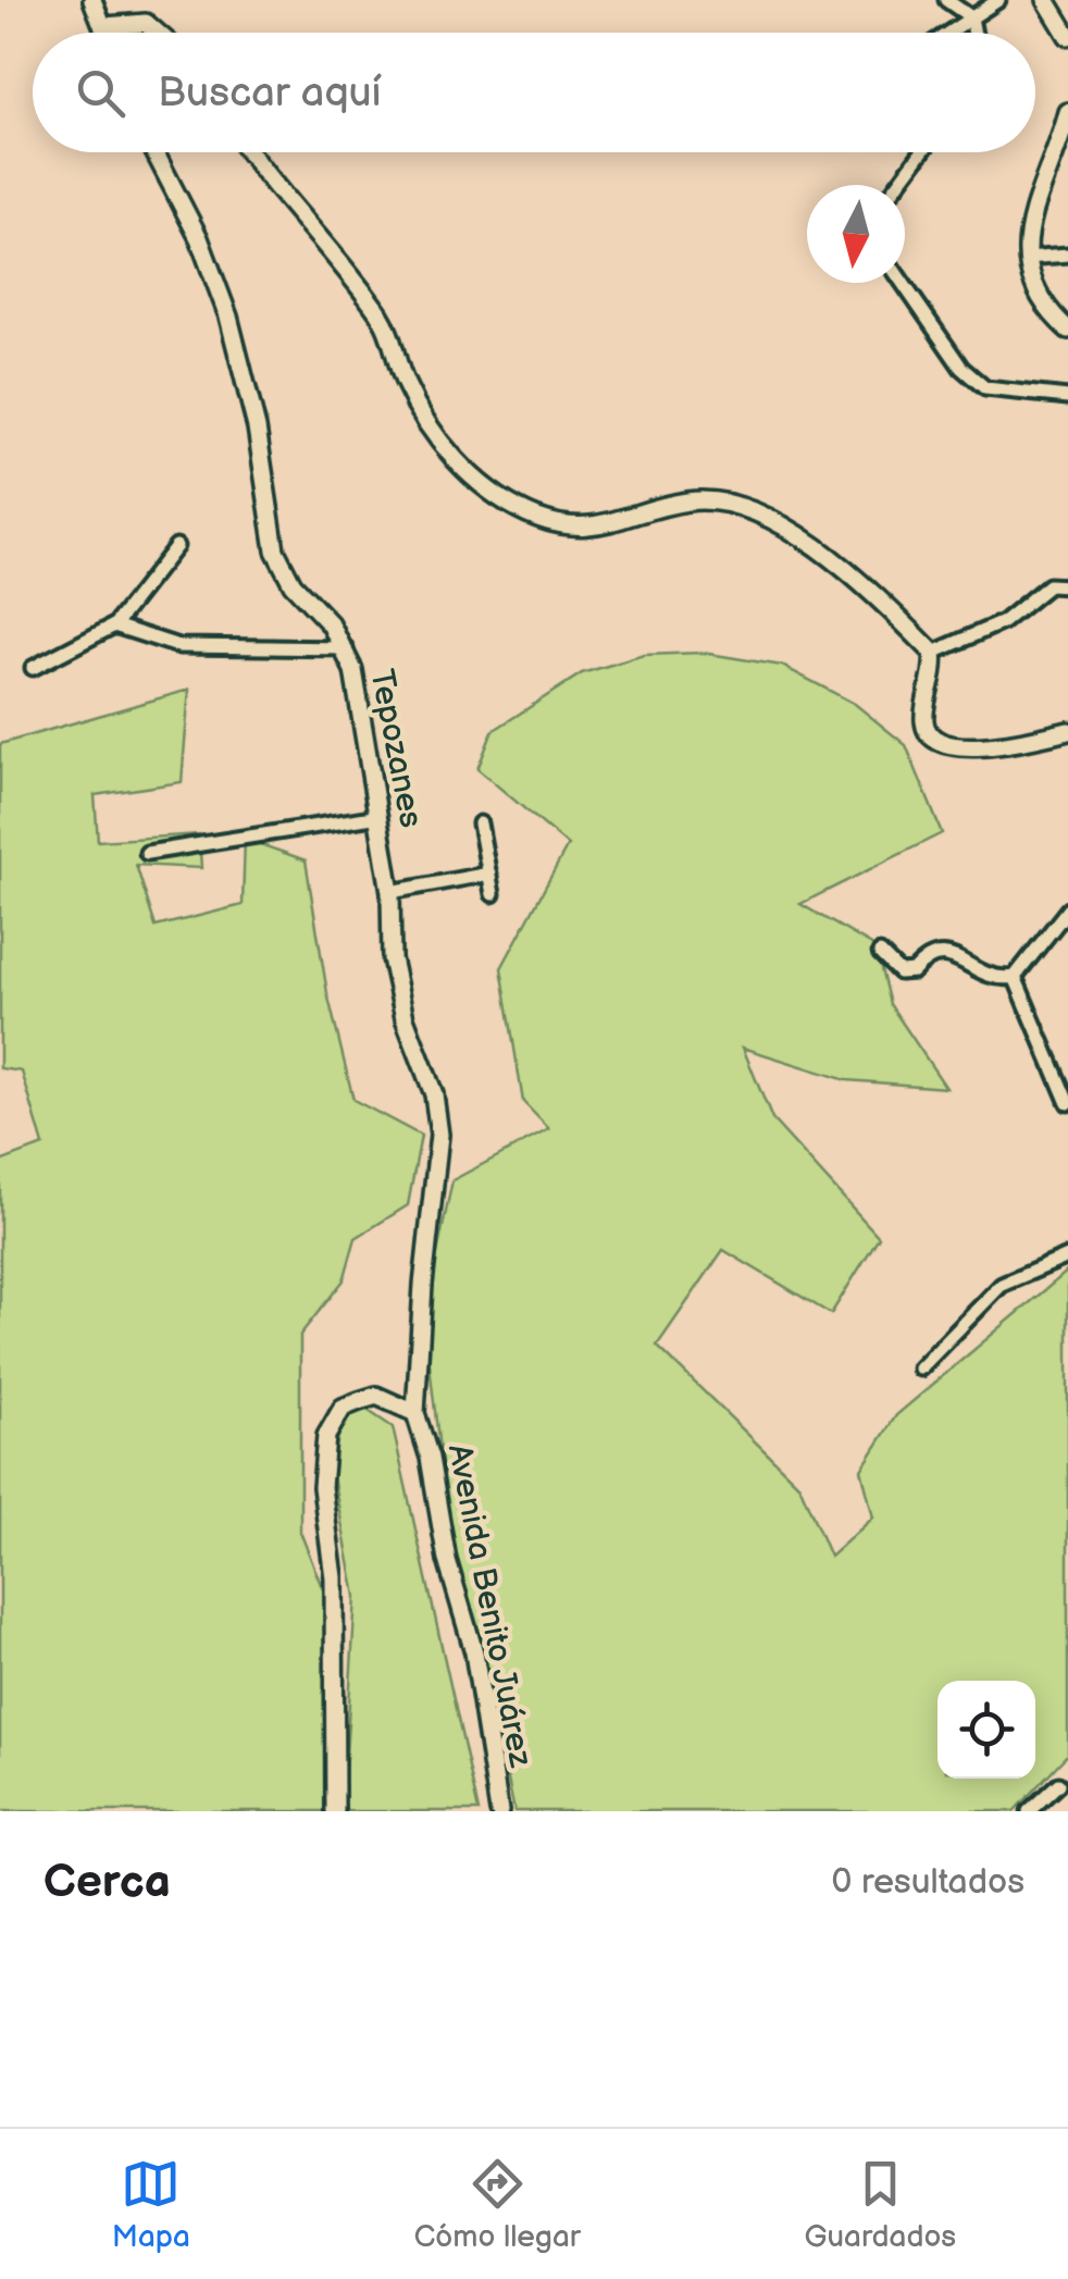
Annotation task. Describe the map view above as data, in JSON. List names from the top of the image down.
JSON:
{
  "streets": {
    "street": ["Tepozanes", "Avenida Benito Juárez"]
  },
  "crossings": [
    ["Tepozanes", "Avenida Benito Juárez"]
  ],
  "north": "bottom",
  "page": {
    "search": "Buscar aquí",
    "heading": ["Cerca", "0 resultados"],
    "nav": ["Mapa", "Cómo llegar", "Guardados"]
  }
}
